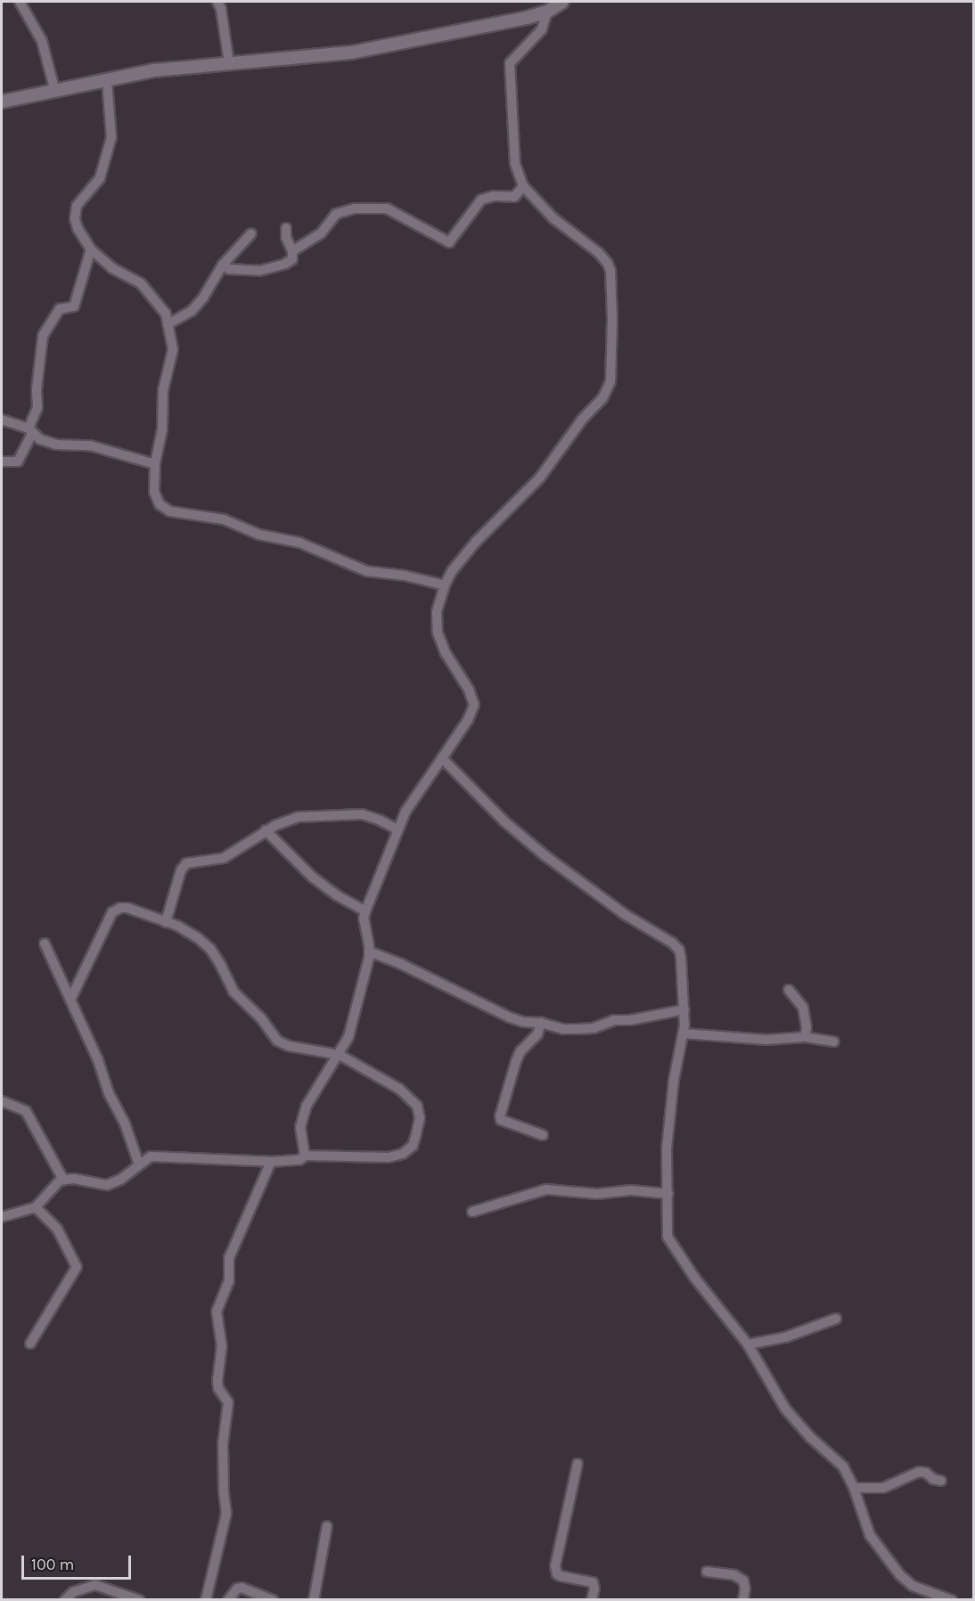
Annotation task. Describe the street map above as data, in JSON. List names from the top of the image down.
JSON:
{
  "scale_bar": "100 m"
}
